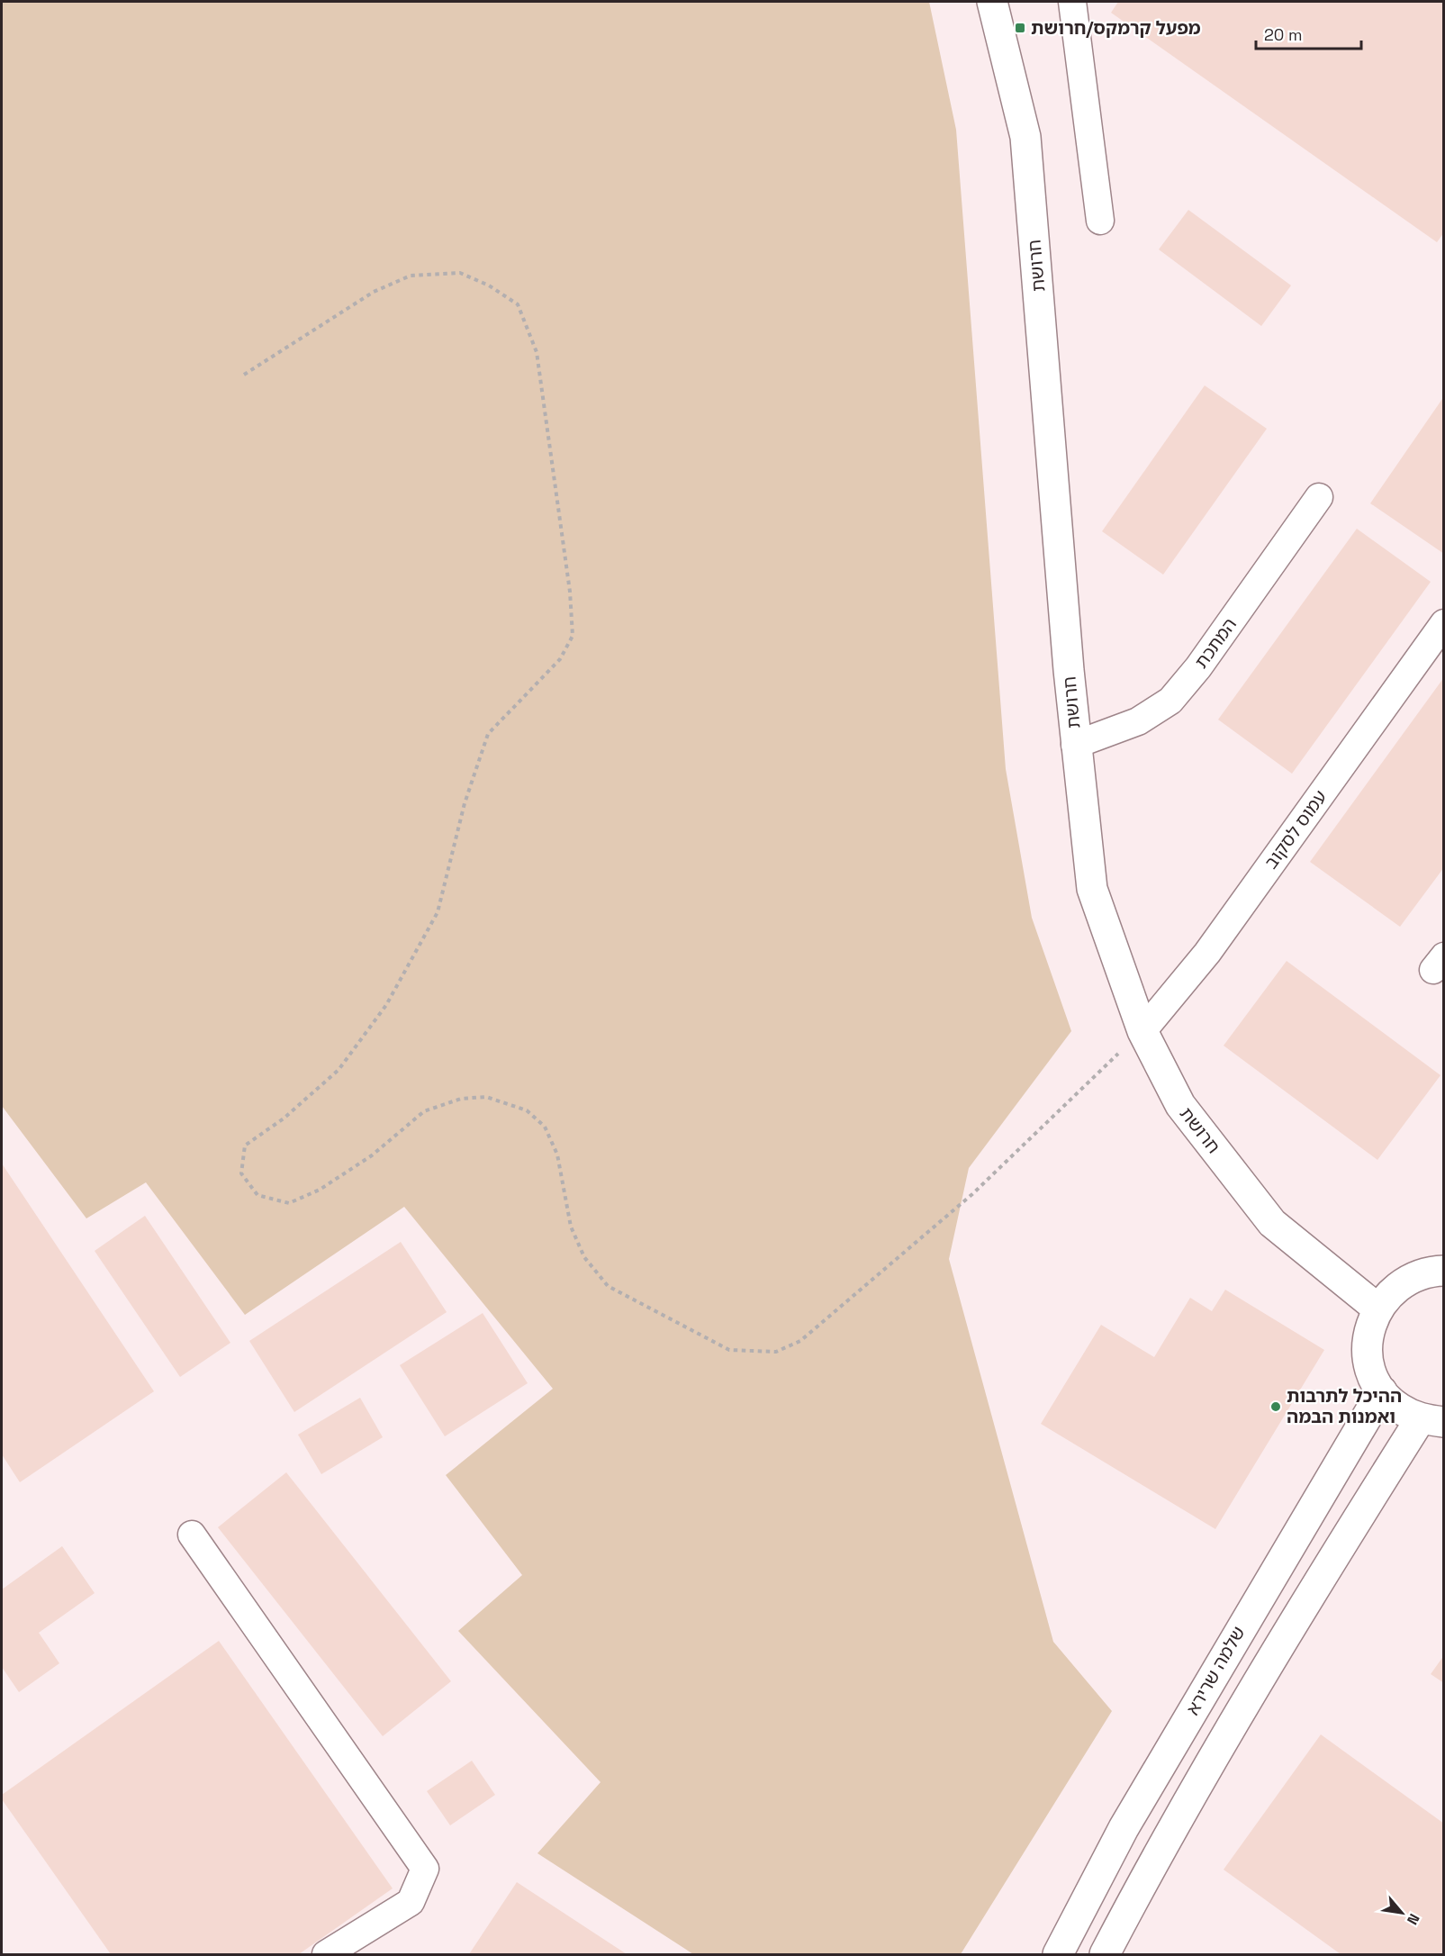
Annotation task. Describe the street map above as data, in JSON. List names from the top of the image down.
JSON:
{
  "streets": {
    "street": [
      "חרושת",
      "המתכת",
      "עמוס לסקוב",
      "שלמה שרירא"
    ]
  },
  "crossings": [
    ["חרושת", "המתכת"],
    ["חרושת", "עמוס לסקוב"]
  ],
  "places": {
    "transit": ["מפעל קרמקס/חרושת"],
    "other": ["ההיכל לתרבות ואמנות הבמה"]
  },
  "scale_bar": "20 m",
  "north": "bottom right"
}
